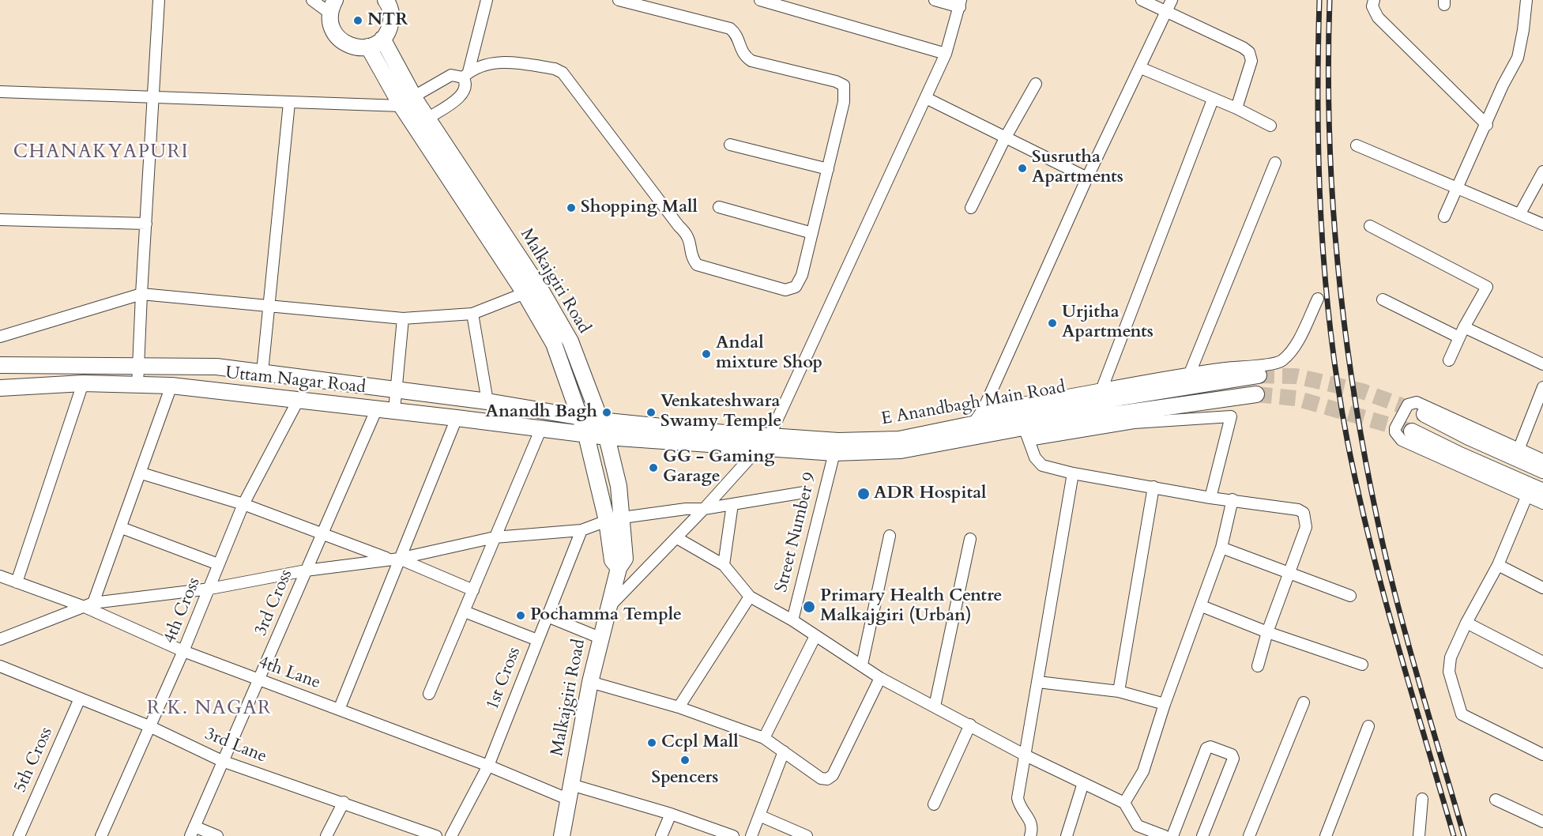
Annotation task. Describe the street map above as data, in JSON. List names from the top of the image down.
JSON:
{
  "streets": {
    "street": [
      "Malkajgiri Road",
      "Uttam Nagar Road",
      "E Anandbagh Main Road",
      "Street Number 9",
      "3rd Cross",
      "4th Cross",
      "4th Lane",
      "1st Cross",
      "3rd Lane",
      "5th Cross"
    ]
  },
  "crossings": [
    ["Malkajgiri Road", "Uttam Nagar Road"],
    ["Malkajgiri Road", "E Anandbagh Main Road"],
    ["Malkajgiri Road", "4th Lane"],
    ["Uttam Nagar Road", "E Anandbagh Main Road"],
    ["Uttam Nagar Road", "3rd Cross"],
    ["Uttam Nagar Road", "4th Cross"],
    ["E Anandbagh Main Road", "Street Number 9"],
    ["3rd Cross", "4th Lane"],
    ["3rd Cross", "3rd Lane"],
    ["4th Cross", "4th Lane"],
    ["4th Cross", "3rd Lane"],
    ["4th Lane", "1st Cross"],
    ["3rd Lane", "5th Cross"]
  ],
  "districts": ["CHANAKYAPURI", "R.K. NAGAR"],
  "places": [
    "NTR",
    "Susrutha Apartments",
    "Shopping Mall",
    "Urjitha Apartments",
    "Andal mixture Shop",
    "Anandh Bagh",
    "Venkateshwara Swamy Temple",
    "GG - Gaming Garage",
    "ADR Hospital",
    "Primary Health Centre Malkajgiri (Urban)",
    "Pochamma Temple",
    "Ccpl Mall",
    "Spencers"
  ]
}
